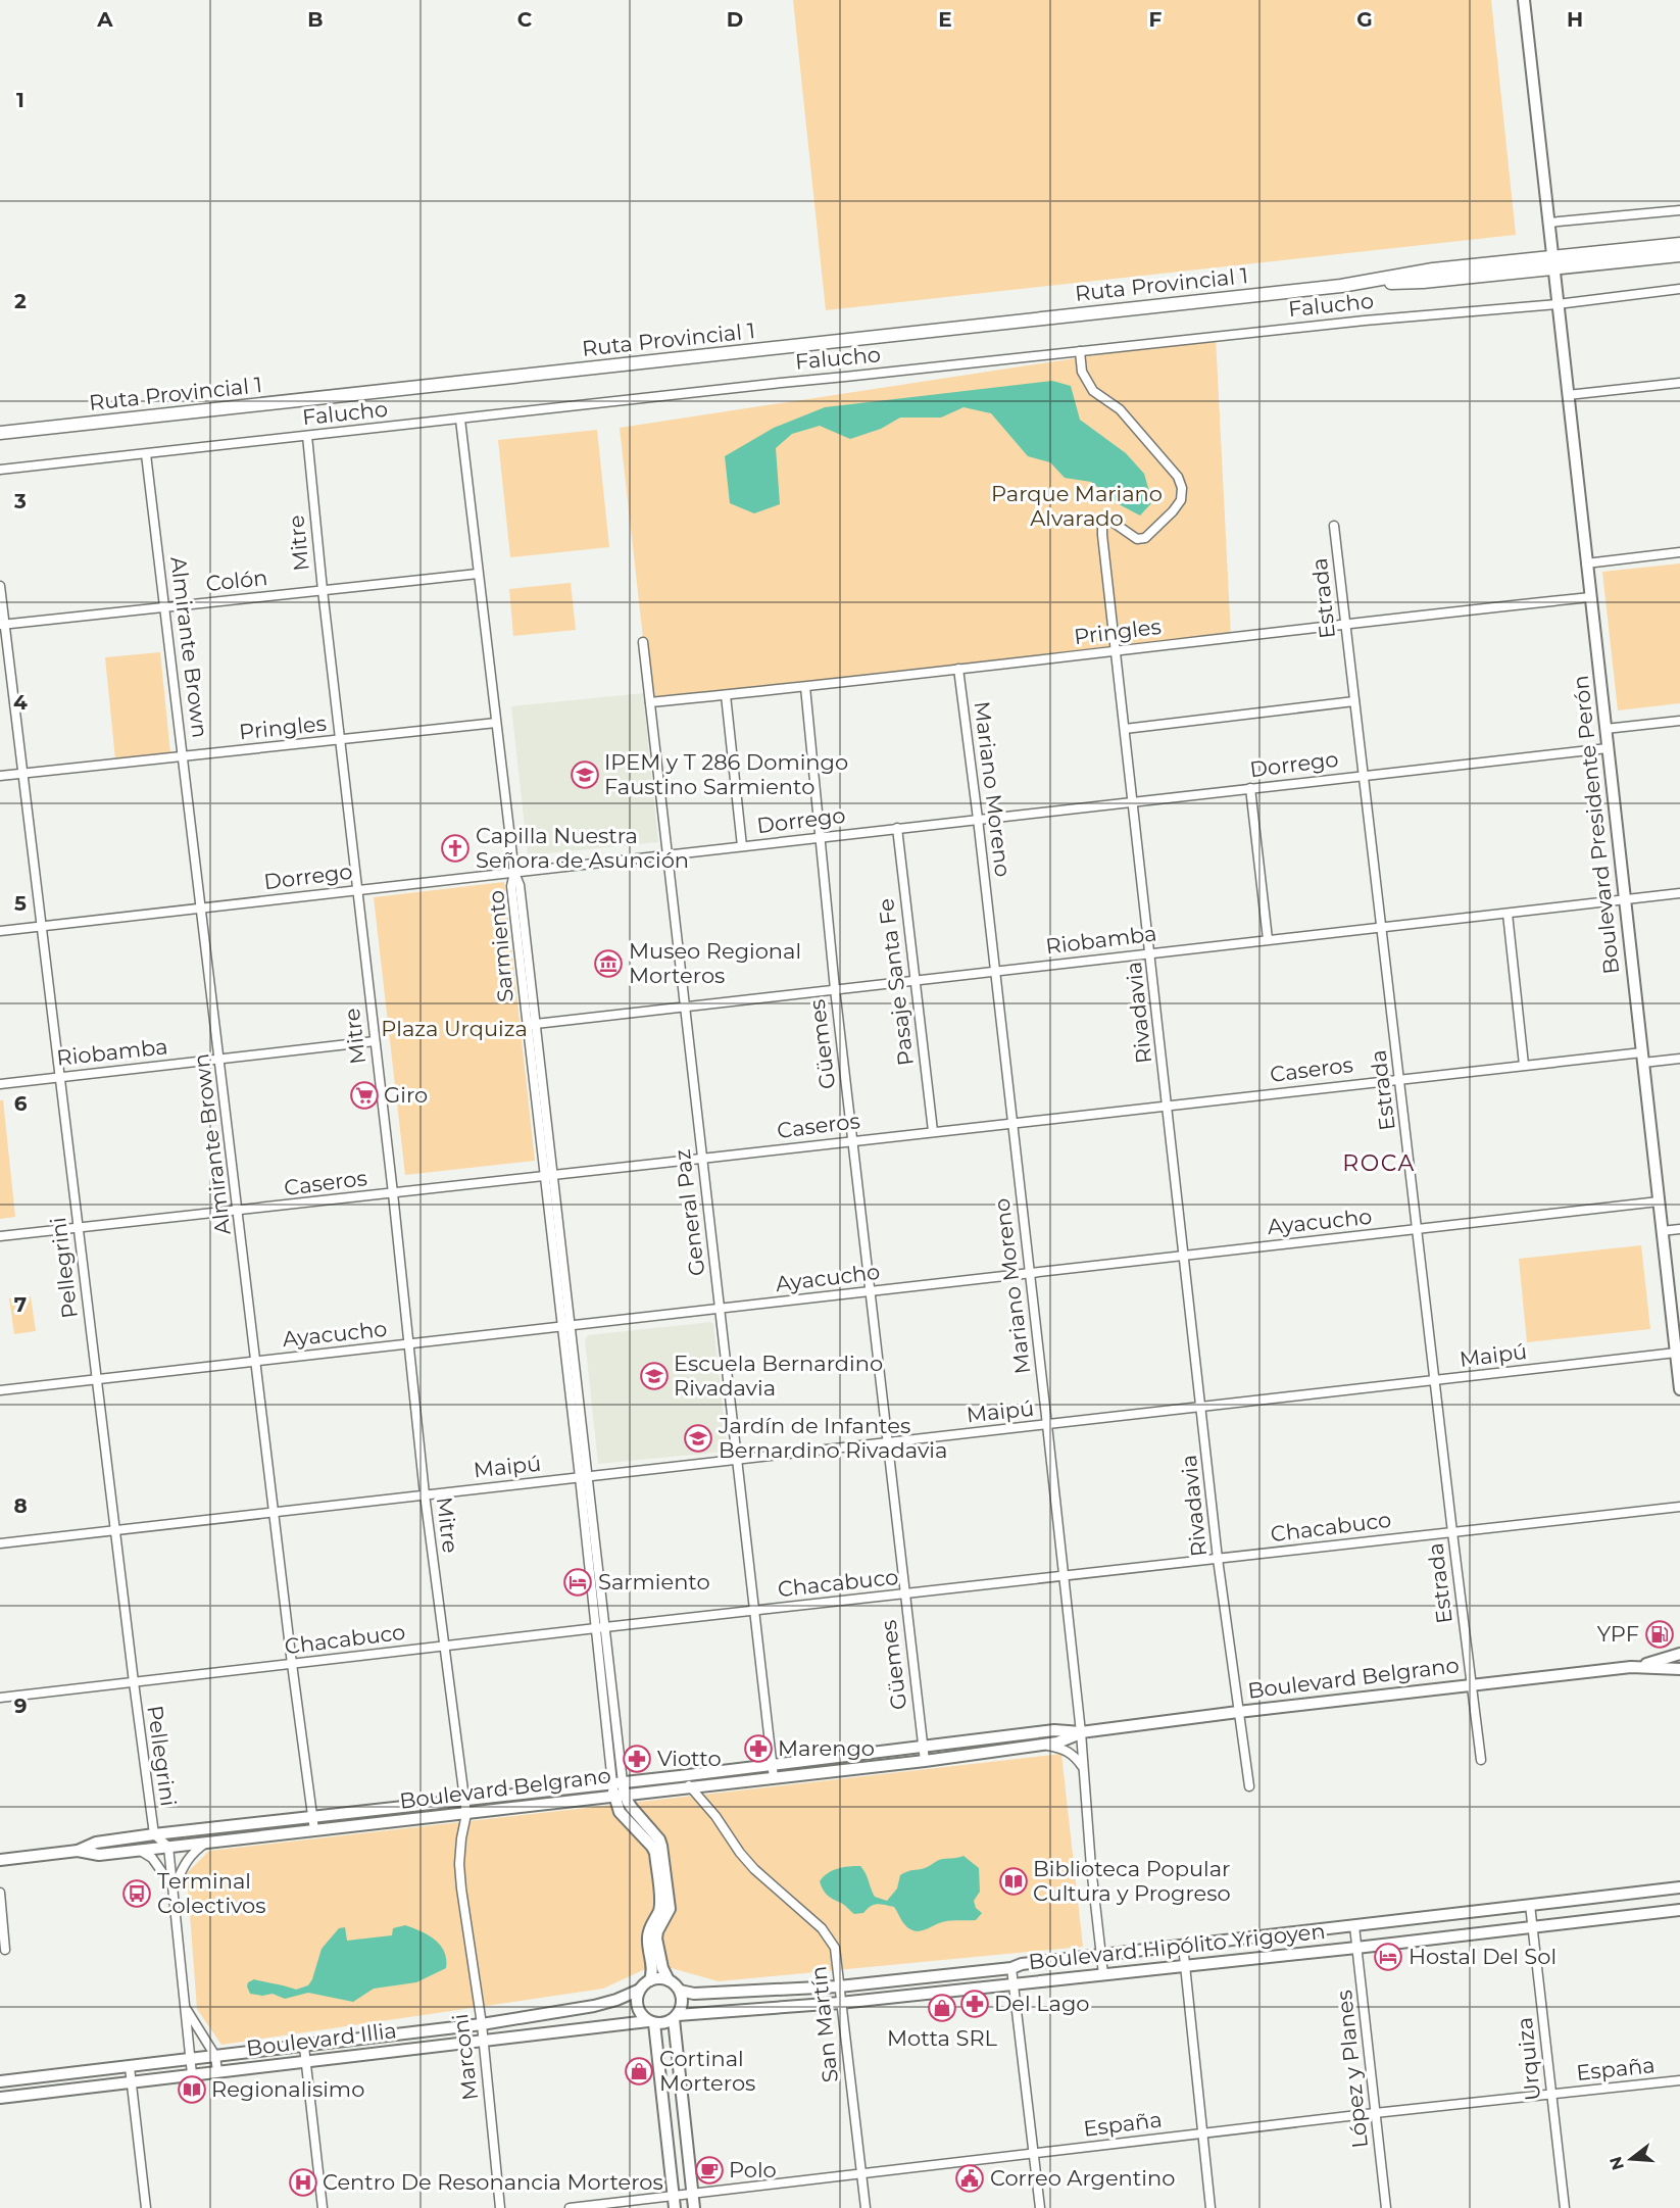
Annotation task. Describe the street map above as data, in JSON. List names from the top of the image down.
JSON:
{
  "streets": {
    "main road": ["Ruta Provincial 1"],
    "street": [
      "Falucho",
      "Mitre",
      "Colón",
      "Estrada",
      "Pringles",
      "Almirante Brown",
      "Dorrego",
      "Mariano Moreno",
      "Boulevard Presidente Perón",
      "Riobamba",
      "Sarmiento",
      "Pasaje Santa Fe",
      "Rivadavia",
      "Güemes",
      "Caseros",
      "General Paz",
      "Ayacucho",
      "Pellegrini",
      "Maipú",
      "Chacabuco",
      "Boulevard Belgrano",
      "Boulevard Hipólito Yrigoyen",
      "San Martín",
      "Boulevard Illia",
      "Marconi",
      "Urquiza",
      "López y Planes",
      "España"
    ]
  },
  "crossings": [
    ["Ruta Provincial 1", "Boulevard Presidente Perón"],
    ["Falucho", "Mitre"],
    ["Falucho", "Almirante Brown"],
    ["Falucho", "Boulevard Presidente Perón"],
    ["Falucho", "Sarmiento"],
    ["Falucho", "Rivadavia"],
    ["Mitre", "Colón"],
    ["Mitre", "Pringles"],
    ["Mitre", "Dorrego"],
    ["Mitre", "Riobamba"],
    ["Mitre", "Caseros"],
    ["Mitre", "Ayacucho"],
    ["Mitre", "Maipú"],
    ["Mitre", "Chacabuco"],
    ["Mitre", "Boulevard Belgrano"],
    ["Mitre", "Marconi"],
    ["Colón", "Almirante Brown"],
    ["Colón", "Sarmiento"],
    ["Colón", "Pellegrini"],
    ["Estrada", "Pringles"],
    ["Estrada", "Dorrego"],
    ["Estrada", "Riobamba"],
    ["Estrada", "Caseros"],
    ["Estrada", "Ayacucho"],
    ["Estrada", "Maipú"],
    ["Estrada", "Chacabuco"],
    ["Estrada", "Boulevard Belgrano"],
    ["Pringles", "Almirante Brown"],
    ["Pringles", "Mariano Moreno"],
    ["Pringles", "Boulevard Presidente Perón"],
    ["Pringles", "Sarmiento"],
    ["Pringles", "Rivadavia"],
    ["Pringles", "Güemes"],
    ["Pringles", "General Paz"],
    ["Pringles", "Pellegrini"],
    ["Almirante Brown", "Dorrego"],
    ["Almirante Brown", "Riobamba"],
    ["Almirante Brown", "Caseros"],
    ["Almirante Brown", "Ayacucho"],
    ["Almirante Brown", "Maipú"],
    ["Almirante Brown", "Chacabuco"],
    ["Almirante Brown", "Boulevard Belgrano"],
    ["Dorrego", "Mariano Moreno"],
    ["Dorrego", "Boulevard Presidente Perón"],
    ["Dorrego", "Sarmiento"],
    ["Dorrego", "Pasaje Santa Fe"],
    ["Dorrego", "Rivadavia"],
    ["Dorrego", "Güemes"],
    ["Dorrego", "General Paz"],
    ["Dorrego", "Pellegrini"],
    ["Mariano Moreno", "Riobamba"],
    ["Mariano Moreno", "Caseros"],
    ["Mariano Moreno", "Ayacucho"],
    ["Mariano Moreno", "Maipú"],
    ["Mariano Moreno", "Chacabuco"],
    ["Mariano Moreno", "Boulevard Belgrano"],
    ["Mariano Moreno", "Boulevard Hipólito Yrigoyen"],
    ["Boulevard Presidente Perón", "Riobamba"],
    ["Boulevard Presidente Perón", "Caseros"],
    ["Boulevard Presidente Perón", "Ayacucho"],
    ["Boulevard Presidente Perón", "Maipú"],
    ["Riobamba", "Sarmiento"],
    ["Riobamba", "Pasaje Santa Fe"],
    ["Riobamba", "Rivadavia"],
    ["Riobamba", "Güemes"],
    ["Riobamba", "General Paz"],
    ["Riobamba", "Pellegrini"],
    ["Sarmiento", "Caseros"],
    ["Sarmiento", "Ayacucho"],
    ["Sarmiento", "Maipú"],
    ["Sarmiento", "Chacabuco"],
    ["Sarmiento", "Boulevard Belgrano"],
    ["Pasaje Santa Fe", "Caseros"],
    ["Rivadavia", "Caseros"],
    ["Rivadavia", "Ayacucho"],
    ["Rivadavia", "Maipú"],
    ["Rivadavia", "Chacabuco"],
    ["Rivadavia", "Boulevard Belgrano"],
    ["Güemes", "Caseros"],
    ["Güemes", "Ayacucho"],
    ["Güemes", "Maipú"],
    ["Güemes", "Chacabuco"],
    ["Güemes", "Boulevard Belgrano"],
    ["Caseros", "General Paz"],
    ["Caseros", "Pellegrini"],
    ["General Paz", "Ayacucho"],
    ["General Paz", "Maipú"],
    ["General Paz", "Chacabuco"],
    ["General Paz", "Boulevard Belgrano"],
    ["Ayacucho", "Pellegrini"],
    ["Pellegrini", "Maipú"],
    ["Pellegrini", "Chacabuco"],
    ["Pellegrini", "Boulevard Belgrano"],
    ["Boulevard Belgrano", "San Martín"],
    ["Boulevard Belgrano", "Marconi"],
    ["Boulevard Hipólito Yrigoyen", "San Martín"],
    ["Boulevard Hipólito Yrigoyen", "Boulevard Illia"],
    ["Boulevard Hipólito Yrigoyen", "Urquiza"],
    ["Boulevard Hipólito Yrigoyen", "López y Planes"],
    ["San Martín", "España"],
    ["Boulevard Illia", "Marconi"],
    ["Urquiza", "España"],
    ["López y Planes", "España"]
  ],
  "districts": ["ROCA"],
  "parks": ["Parque Mariano Alvarado", "Plaza Urquiza"],
  "places": {
    "school or university": ["IPEM y T 286 Domingo Faustino Sarmiento", "Escuela Bernardino Rivadavia", "Jardín de Infantes Bernardino Rivadavia"],
    "church": ["Capilla Nuestra Señora de Asunción"],
    "museum": ["Museo Regional Morteros"],
    "supermarket": ["Giro"],
    "hotel": ["Sarmiento", "Hostal Del Sol"],
    "fuel station": ["YPF"],
    "pharmacy": ["Marengo", "Viotto", "Del Lago"],
    "library": ["Biblioteca Popular Cultura y Progreso", "Regionalisimo"],
    "bus stop": ["Terminal Colectivos"],
    "shop": ["Motta SRL", "Cortinal Morteros"],
    "cafe": ["Polo"],
    "public building": ["Correo Argentino"],
    "hospital": ["Centro De Resonancia Morteros"]
  },
  "north": "left",
  "grid": {
    "columns": [
      "A",
      "B",
      "C",
      "D",
      "E",
      "F",
      "G",
      "H"
    ],
    "rows": [
      "1",
      "2",
      "3",
      "4",
      "5",
      "6",
      "7",
      "8",
      "9"
    ]
  }
}
